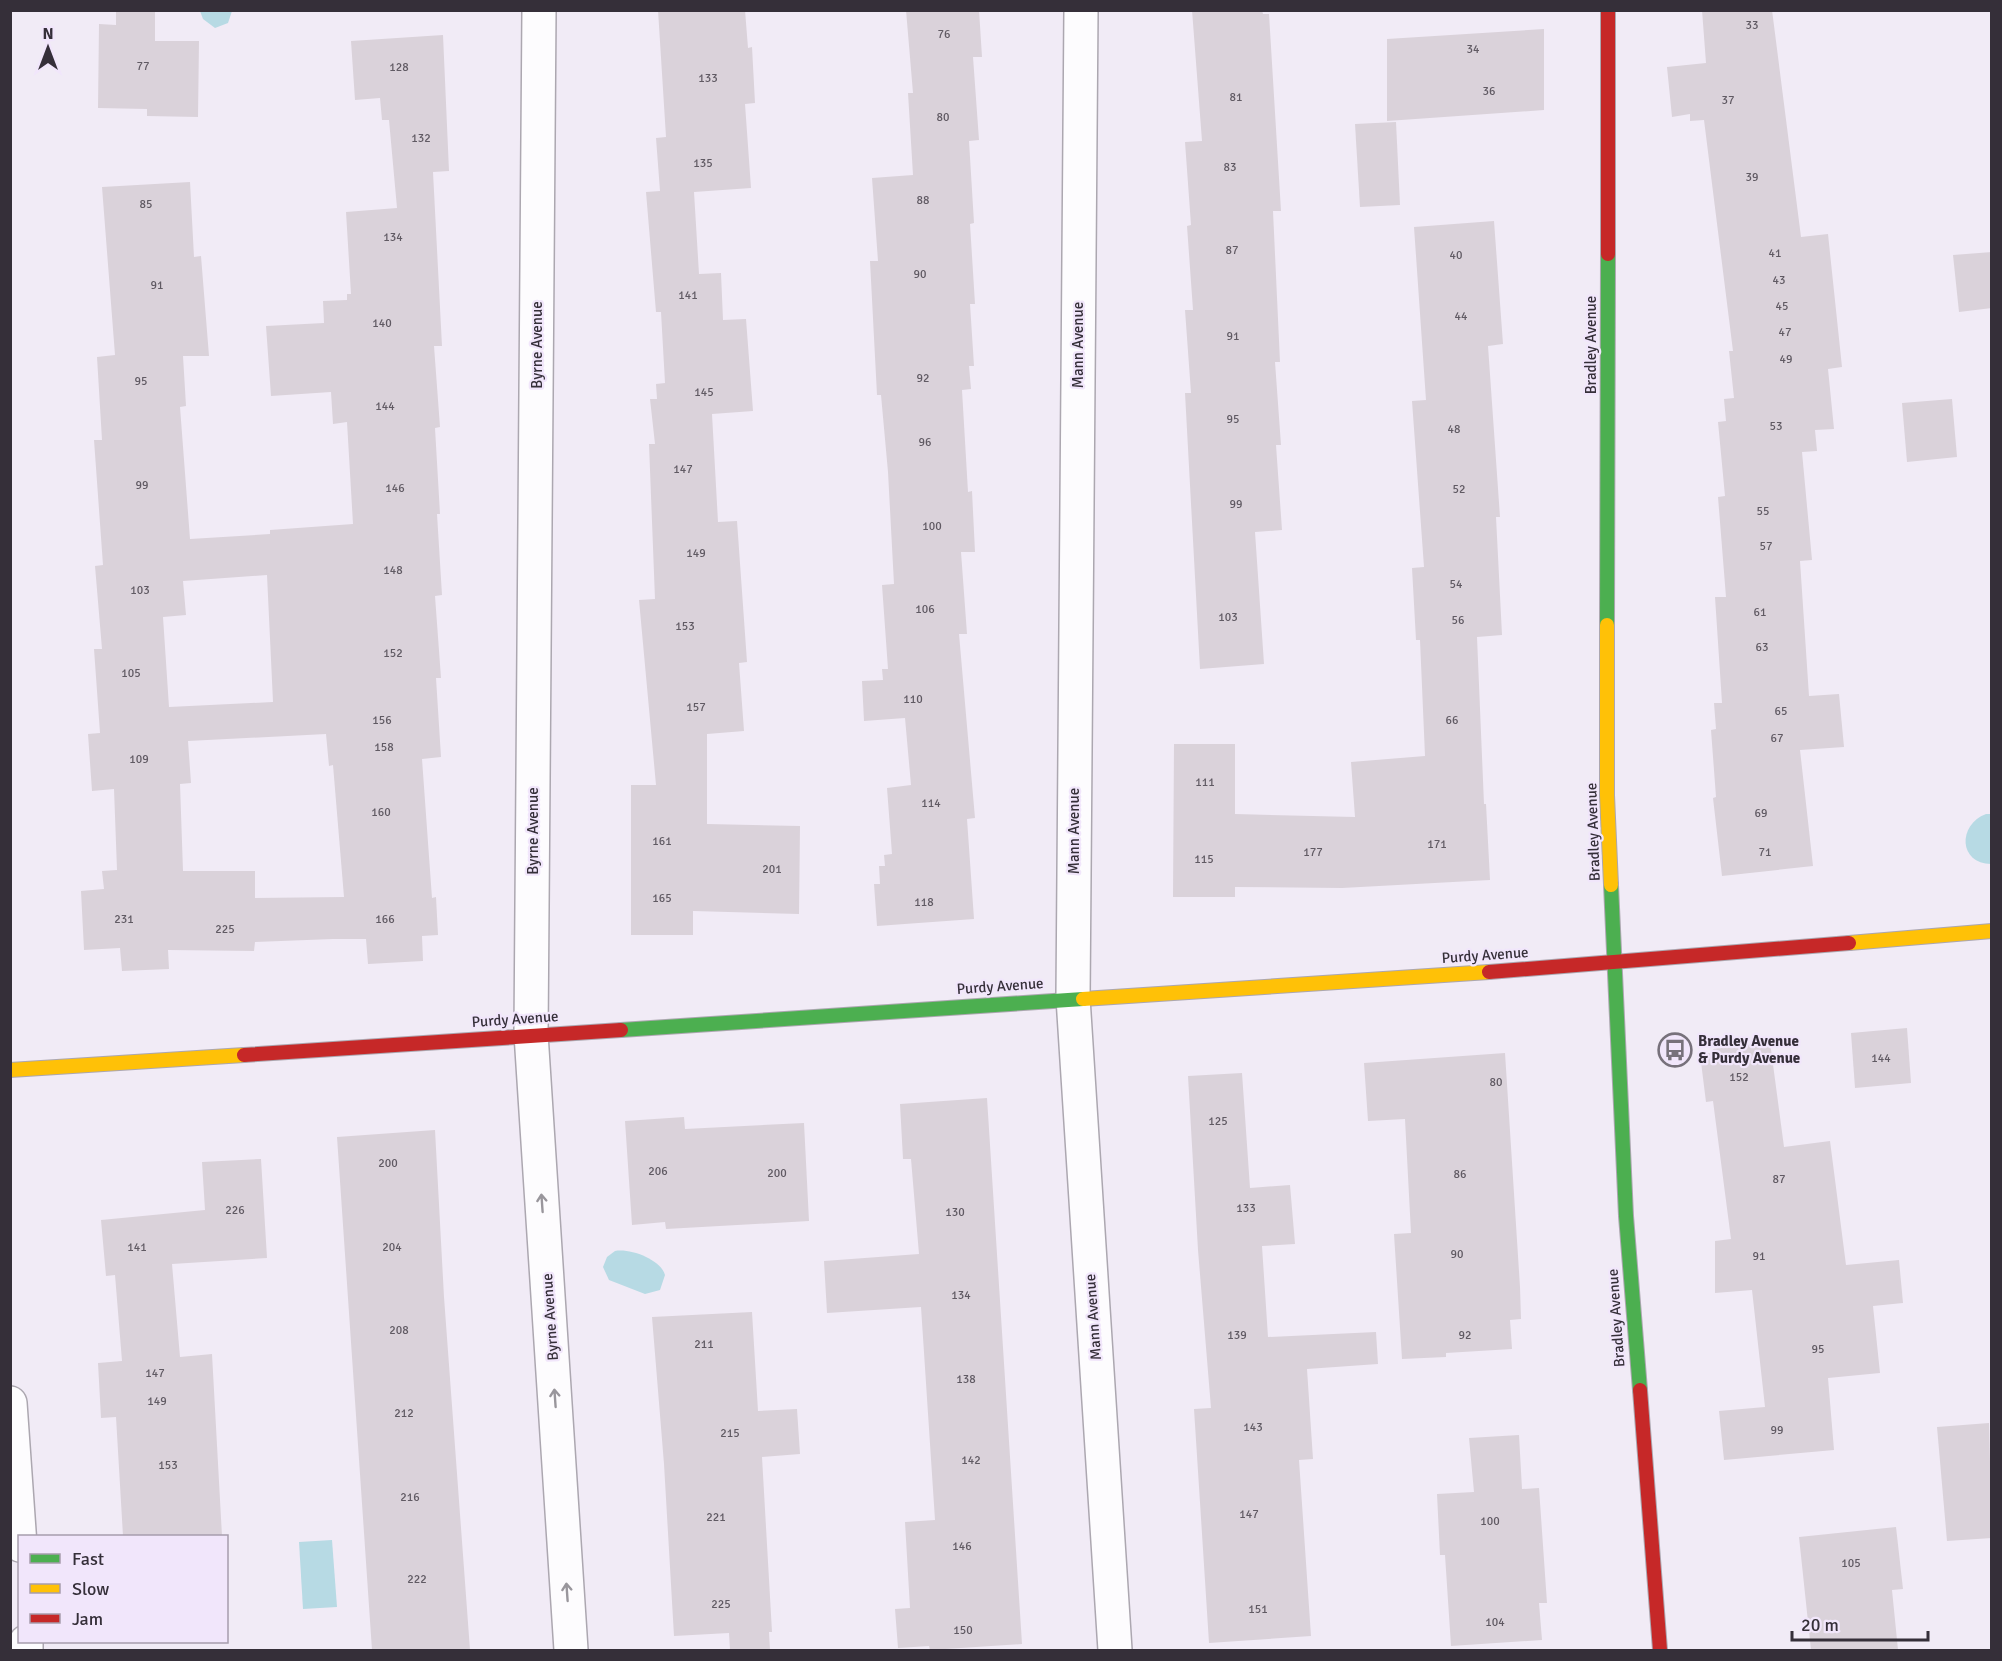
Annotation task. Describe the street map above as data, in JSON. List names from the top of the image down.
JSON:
{
  "streets": {
    "street": [
      "Byrne Avenue",
      "Mann Avenue",
      "Bradley Avenue",
      "Purdy Avenue"
    ]
  },
  "crossings": [
    ["Byrne Avenue", "Purdy Avenue"],
    ["Mann Avenue", "Purdy Avenue"],
    ["Bradley Avenue", "Purdy Avenue"]
  ],
  "one_way": ["Byrne Avenue"],
  "places": {
    "bus stop": ["Bradley Avenue & Purdy Avenue"]
  },
  "house_numbers": [
    "33",
    "76",
    "34",
    "77",
    "128",
    "133",
    "36",
    "81",
    "37",
    "80",
    "132",
    "135",
    "83",
    "39",
    "88",
    "85",
    "134",
    "87",
    "41",
    "40",
    "90",
    "43",
    "91",
    "141",
    "45",
    "44",
    "140",
    "47",
    "91",
    "49",
    "92",
    "95",
    "145",
    "144",
    "95",
    "53",
    "48",
    "96",
    "147",
    "99",
    "146",
    "52",
    "99",
    "55",
    "100",
    "57",
    "149",
    "148",
    "54",
    "103",
    "106",
    "61",
    "103",
    "56",
    "153",
    "63",
    "152",
    "105",
    "110",
    "157",
    "65",
    "156",
    "66",
    "67",
    "158",
    "109",
    "111",
    "114",
    "160",
    "69",
    "161",
    "171",
    "177",
    "71",
    "115",
    "201",
    "165",
    "118",
    "231",
    "166",
    "225",
    "144",
    "152",
    "80",
    "125",
    "200",
    "206",
    "200",
    "86",
    "87",
    "133",
    "226",
    "130",
    "141",
    "204",
    "90",
    "91",
    "134",
    "208",
    "139",
    "92",
    "211",
    "95",
    "147",
    "138",
    "149",
    "212",
    "143",
    "99",
    "215",
    "142",
    "153",
    "216",
    "147",
    "221",
    "100",
    "146",
    "105",
    "222",
    "225",
    "151",
    "104",
    "150"
  ],
  "legend": ["Fast", "Slow", "Jam"],
  "scale_bar": "20 m",
  "north": "top"
}
